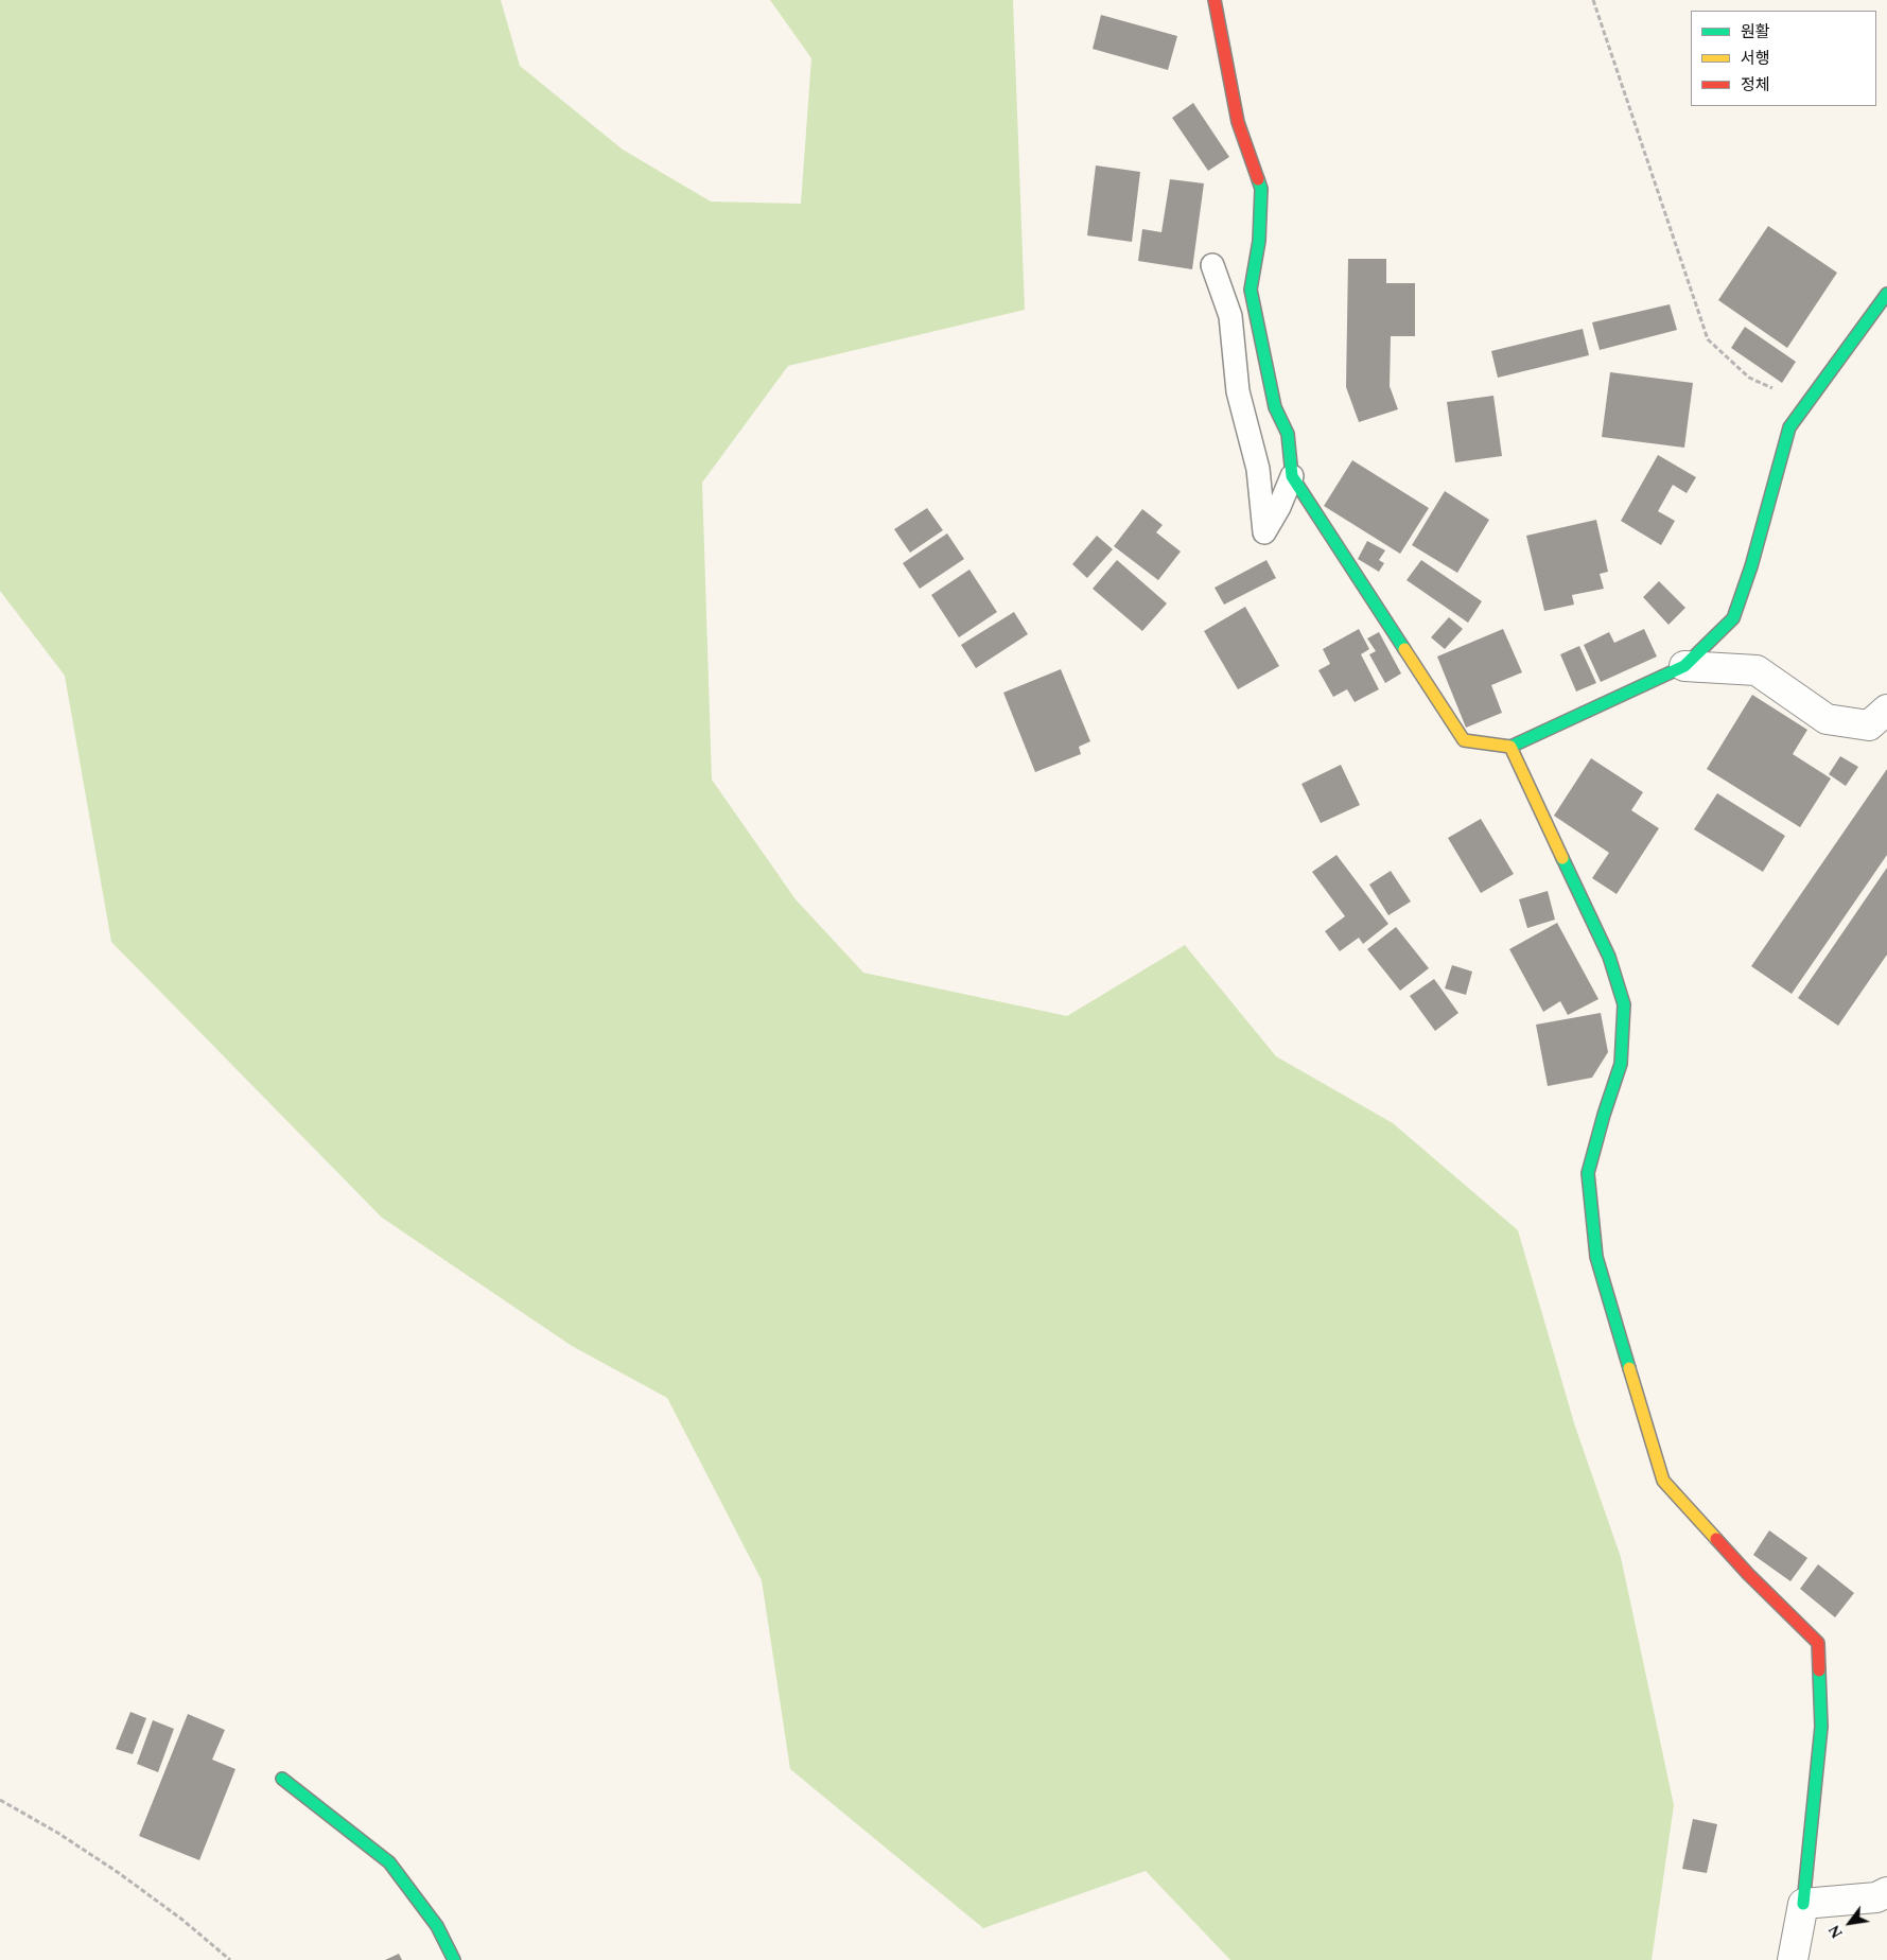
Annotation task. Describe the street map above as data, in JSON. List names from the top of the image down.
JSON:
{
  "legend": ["원활", "서행", "정체"],
  "north": "bottom left"
}
